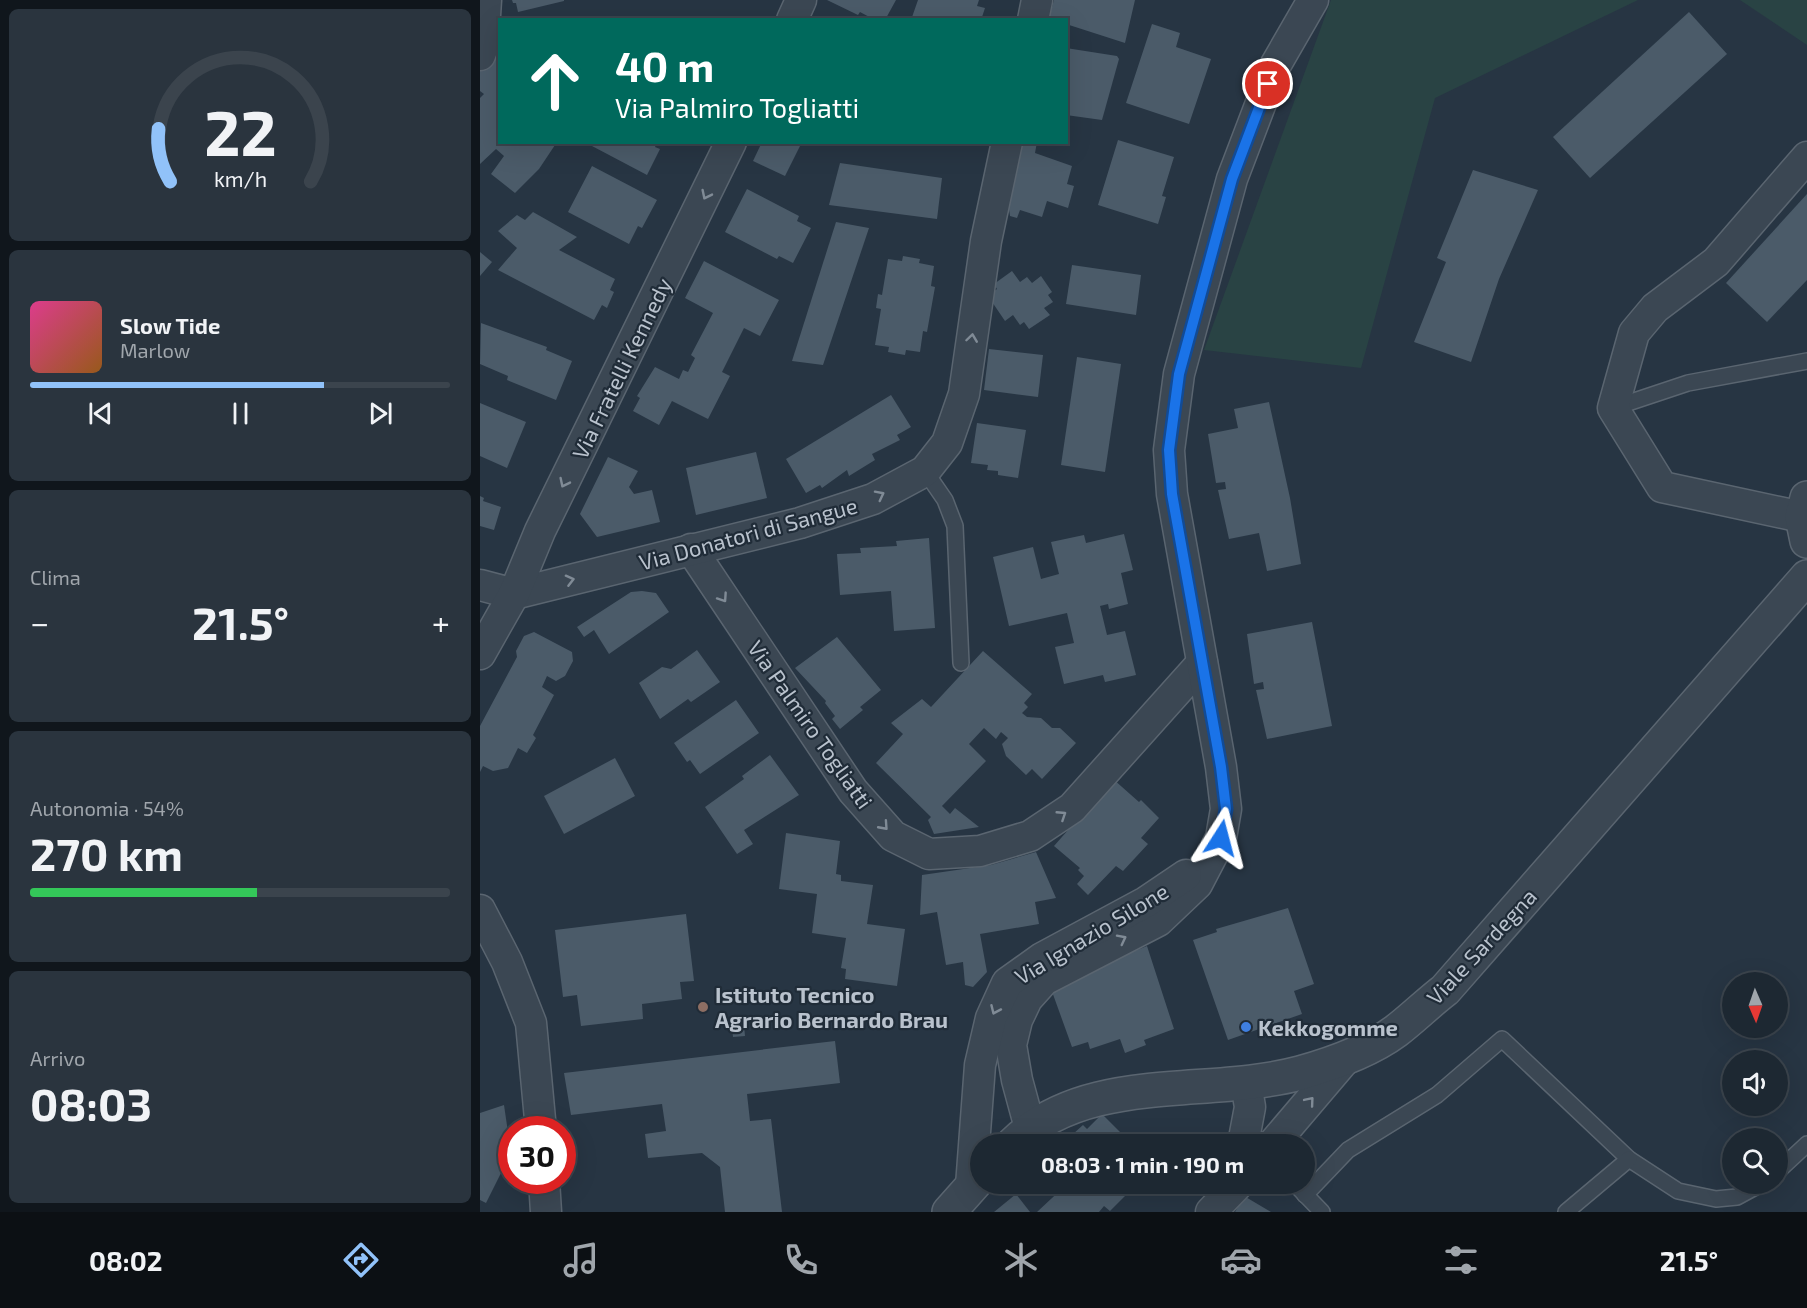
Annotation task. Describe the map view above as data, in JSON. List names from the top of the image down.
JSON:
{
  "streets": {
    "street": [
      "Via Fratelli Kennedy",
      "Via Donatori di Sangue",
      "Via Palmiro Togliatti",
      "Via Ignazio Silone",
      "Viale Sardegna"
    ]
  },
  "crossings": [
    ["Via Fratelli Kennedy", "Via Donatori di Sangue"],
    ["Via Donatori di Sangue", "Via Palmiro Togliatti"],
    ["Via Palmiro Togliatti", "Via Ignazio Silone"]
  ],
  "one_way": ["Via Fratelli Kennedy", "Via Donatori di Sangue"],
  "places": ["Istituto Tecnico Agrario Bernardo Brau", "Kekkogomme"],
  "north": "bottom",
  "page": {
    "turn": ["40 m", "Via Palmiro Togliatti"],
    "song": ["Slow Tide", "Marlow"],
    "tile": [
      "Clima",
      ["Autonomia · 54%", "270 km"],
      ["Arrivo", "08:03"]
    ],
    "heat": ["−", "21.5°", "+"],
    "limit": "30",
    "trip": "08:03 · 1 min · 190 m",
    "tabs": ["08:02", "21.5°"],
    "gauge": ["22", "km/h"]
  }
}
